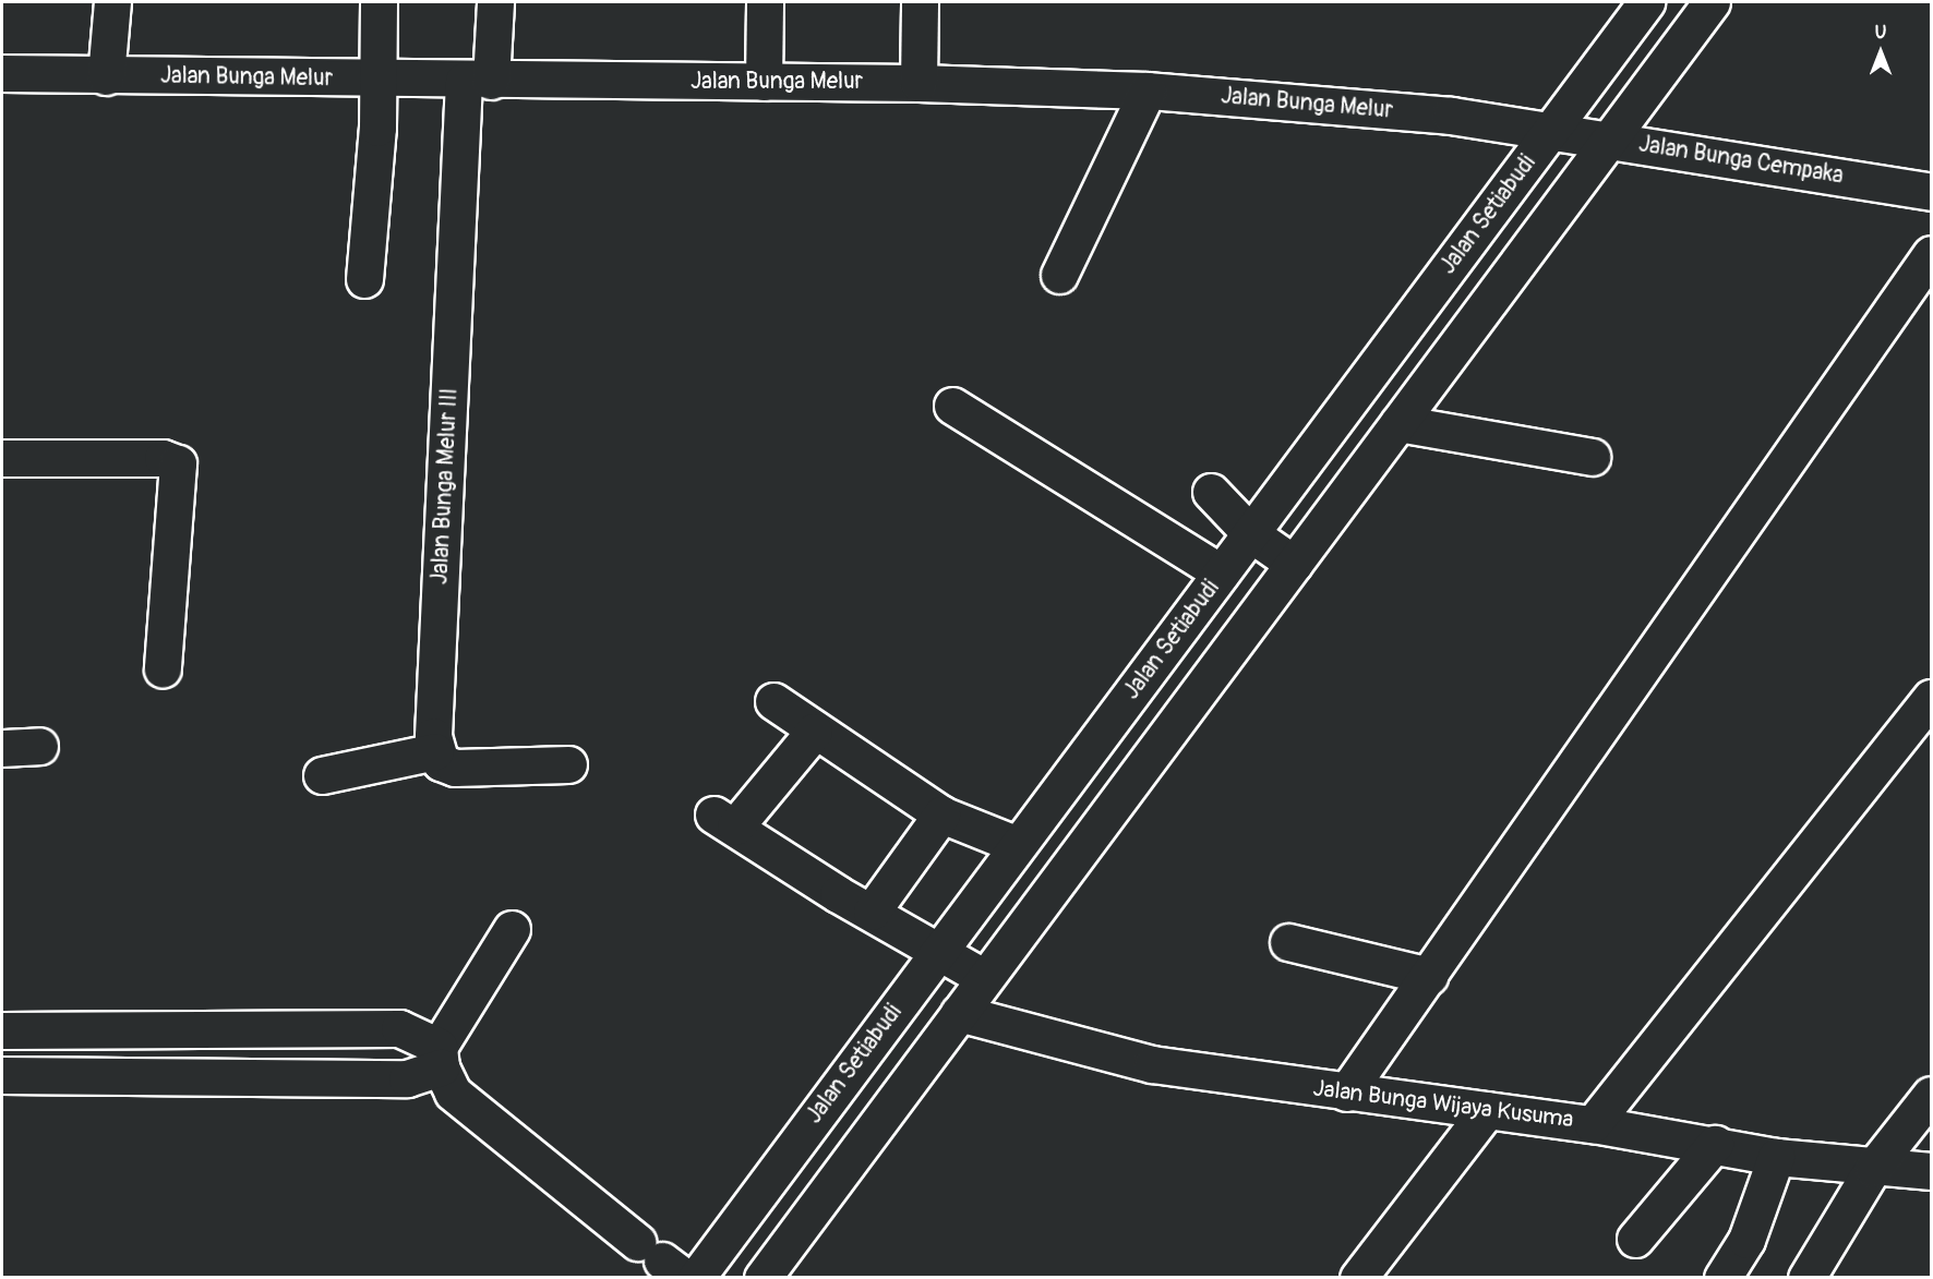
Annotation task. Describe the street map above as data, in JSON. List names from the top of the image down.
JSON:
{
  "streets": {
    "street": [
      "Jalan Bunga Melur",
      "Jalan Bunga Cempaka",
      "Jalan Setiabudi",
      "Jalan Bunga Melur III",
      "Jalan Bunga Wijaya Kusuma"
    ]
  },
  "crossings": [
    ["Jalan Bunga Melur", "Jalan Bunga Cempaka"],
    ["Jalan Bunga Melur", "Jalan Setiabudi"],
    ["Jalan Bunga Melur", "Jalan Bunga Melur III"],
    ["Jalan Bunga Cempaka", "Jalan Setiabudi"]
  ],
  "north": "top"
}
